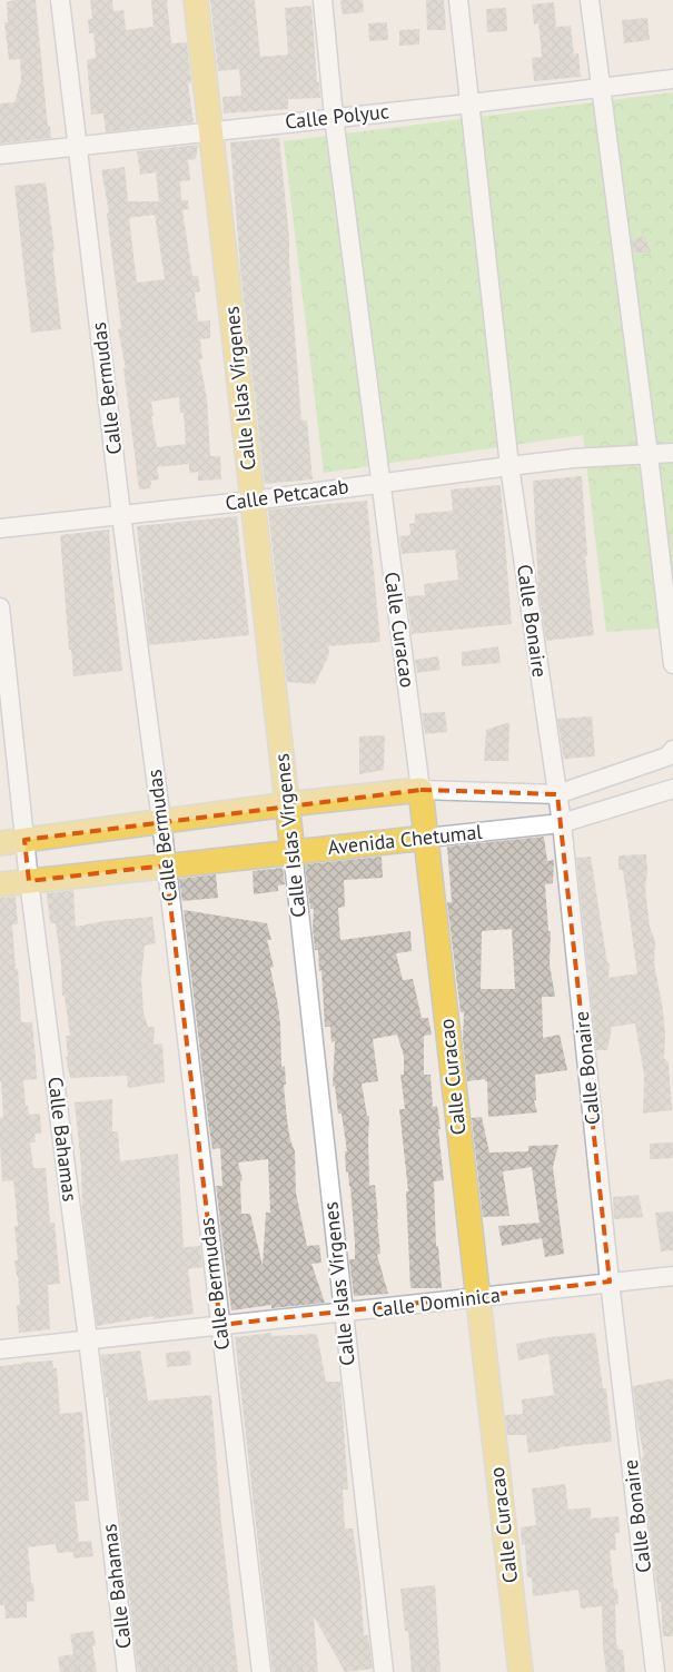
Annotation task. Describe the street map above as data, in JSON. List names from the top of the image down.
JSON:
{
  "streets": {
    "main road": ["Calle Islas Vírgenes", "Calle Curacao", "Avenida Chetumal"],
    "street": [
      "Calle Polyuc",
      "Calle Bermudas",
      "Calle Petcacab",
      "Calle Bonaire",
      "Calle Bahamas",
      "Calle Dominica"
    ]
  },
  "crossings": [
    ["Calle Polyuc", "Calle Bermudas"],
    ["Calle Polyuc", "Calle Islas Vírgenes"],
    ["Calle Polyuc", "Calle Bonaire"],
    ["Calle Polyuc", "Calle Curacao"],
    ["Calle Bermudas", "Calle Petcacab"],
    ["Calle Bermudas", "Avenida Chetumal"],
    ["Calle Bermudas", "Calle Dominica"],
    ["Calle Islas Vírgenes", "Calle Petcacab"],
    ["Calle Islas Vírgenes", "Avenida Chetumal"],
    ["Calle Islas Vírgenes", "Calle Dominica"],
    ["Calle Petcacab", "Calle Bonaire"],
    ["Calle Petcacab", "Calle Curacao"],
    ["Calle Bonaire", "Avenida Chetumal"],
    ["Calle Bonaire", "Calle Dominica"],
    ["Calle Curacao", "Avenida Chetumal"],
    ["Calle Curacao", "Calle Dominica"],
    ["Avenida Chetumal", "Calle Bahamas"],
    ["Calle Bahamas", "Calle Dominica"]
  ]
}
